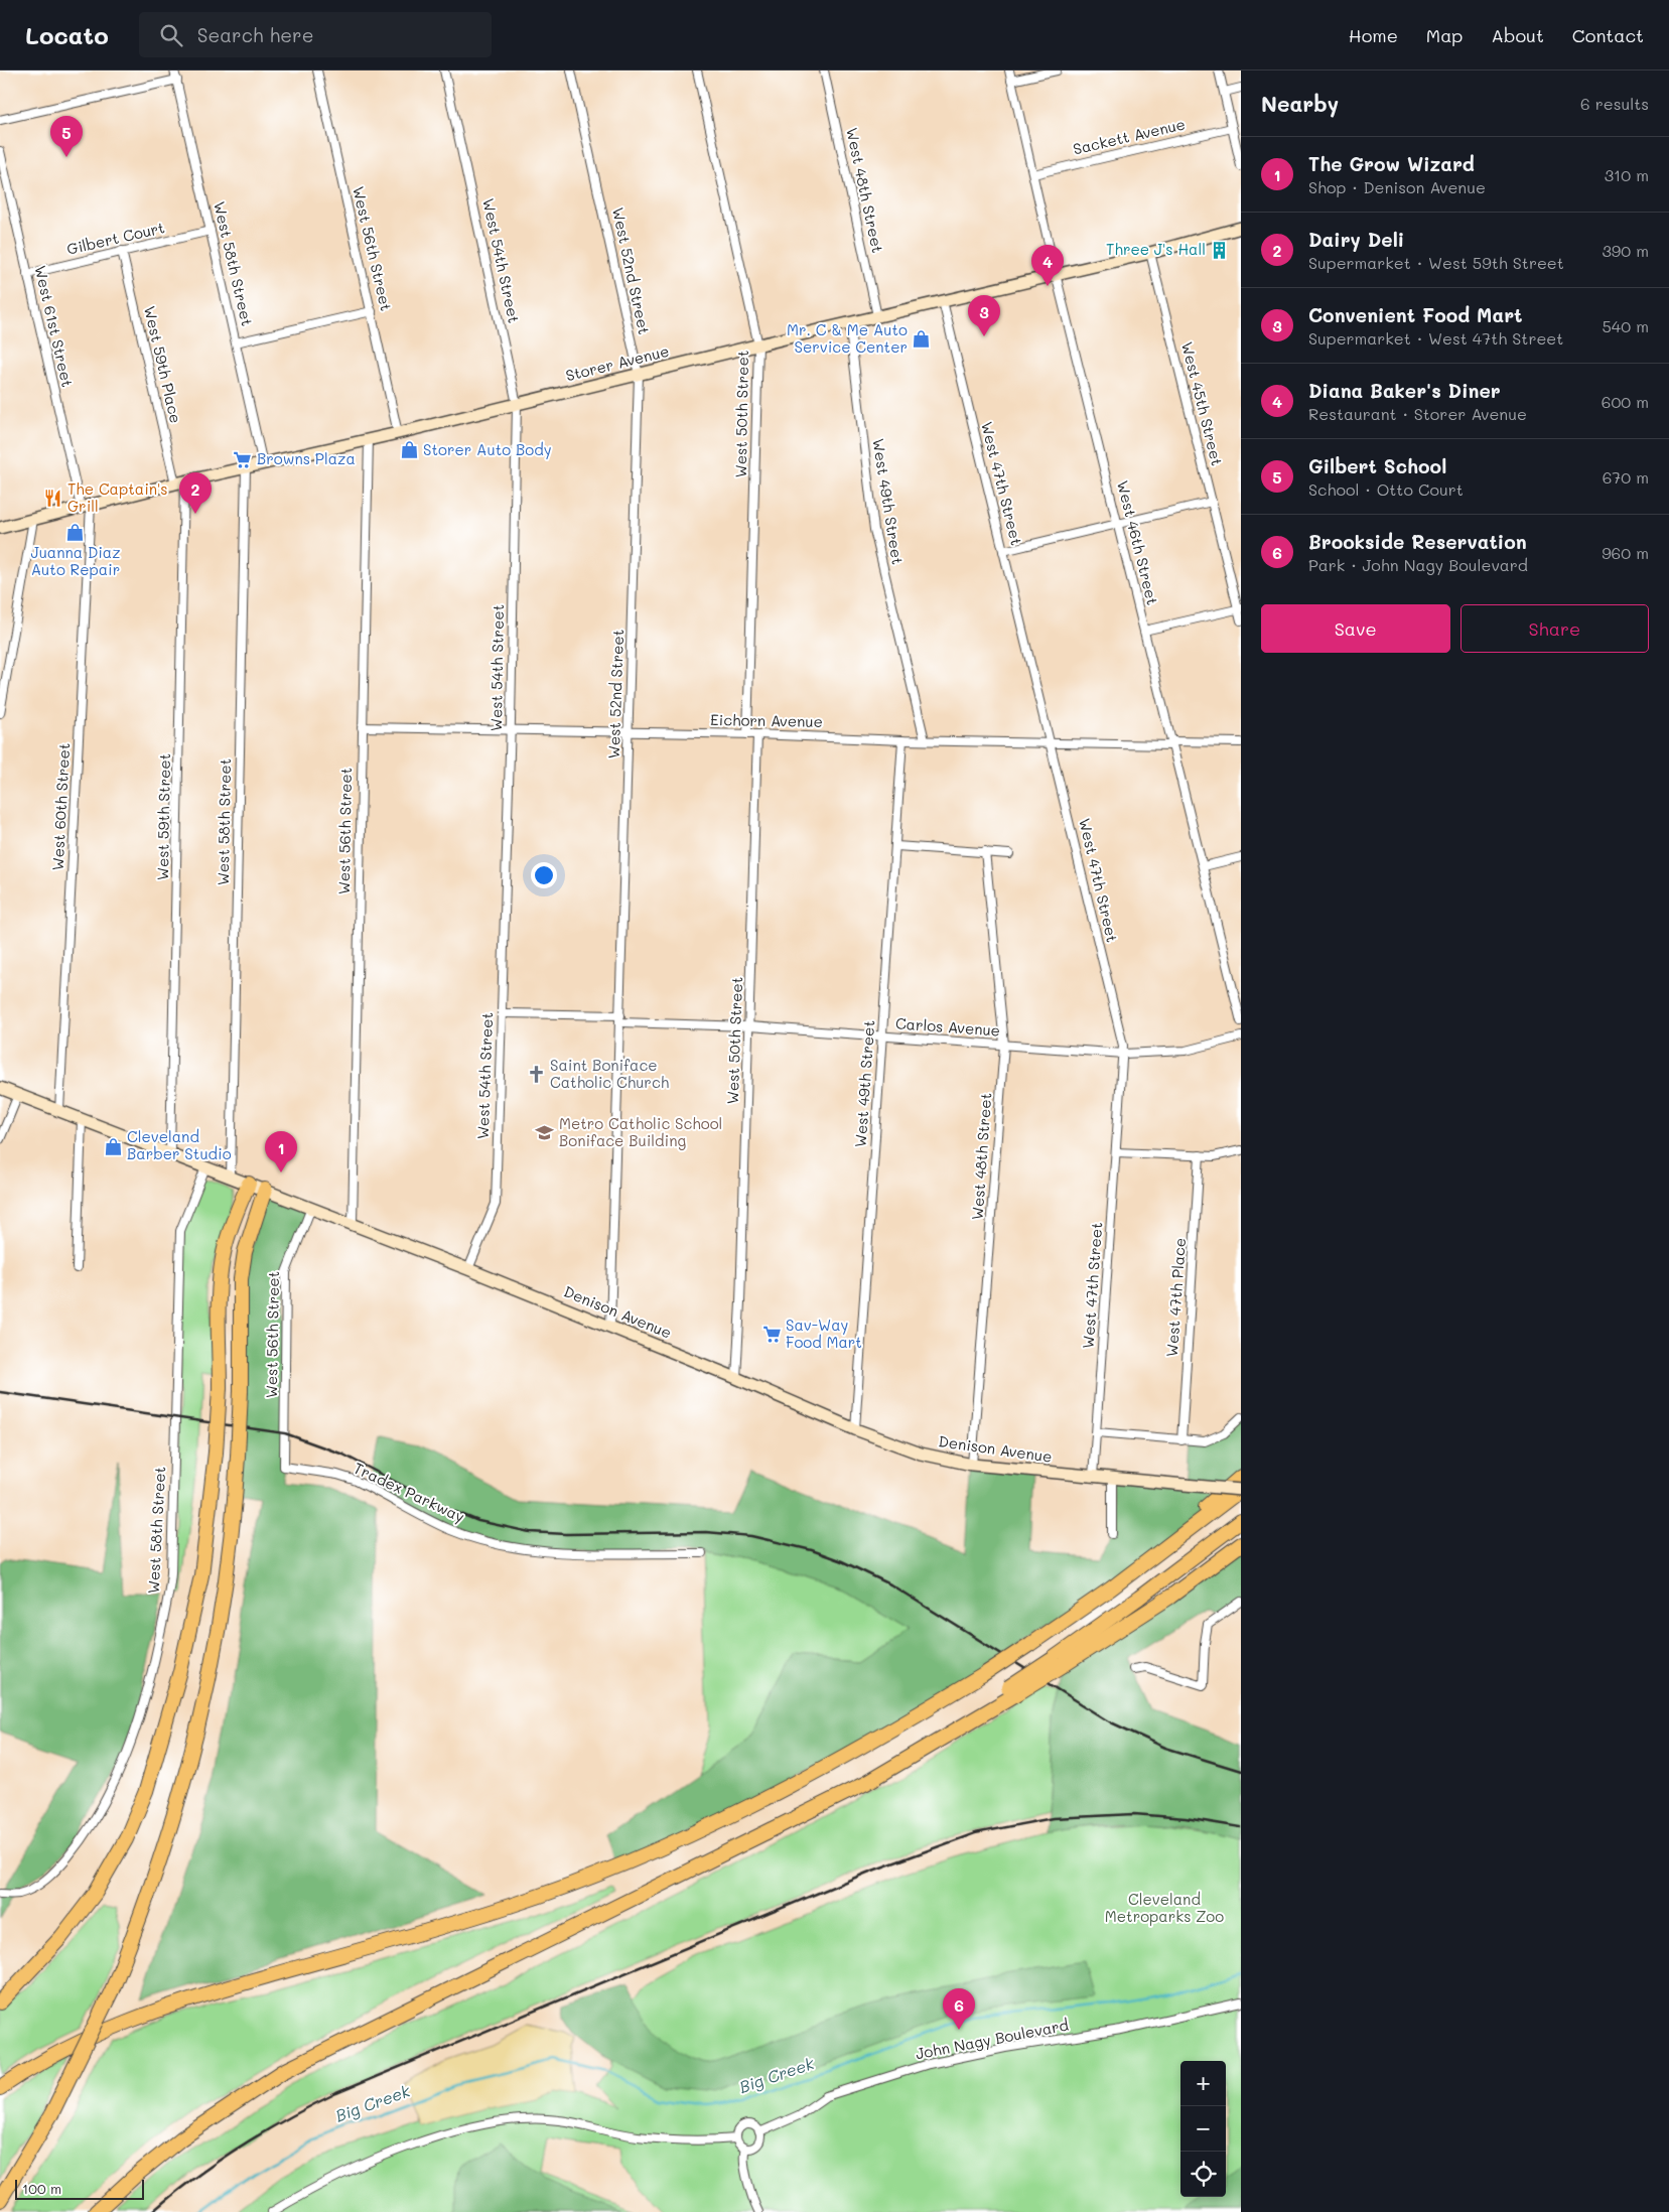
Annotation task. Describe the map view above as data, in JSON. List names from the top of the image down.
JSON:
{
  "streets": {
    "main road": ["Storer Avenue", "Denison Avenue"],
    "street": [
      "Sackett Avenue",
      "West 48th Street",
      "Gilbert Court",
      "West 56th Street",
      "West 54th Street",
      "West 58th Street",
      "West 52nd Street",
      "West 61st Street",
      "West 59th Place",
      "West 45th Street",
      "West 50th Street",
      "West 47th Street",
      "West 49th Street",
      "West 46th Street",
      "Eichorn Avenue",
      "West 60th Street",
      "West 59th Street",
      "Carlos Avenue",
      "West 47th Place",
      "Tradex Parkway",
      "John Nagy Boulevard"
    ]
  },
  "crossings": [
    ["Sackett Avenue", "West 46th Street"],
    ["West 48th Street", "Storer Avenue"],
    ["West 48th Street", "Carlos Avenue"],
    ["West 48th Street", "Denison Avenue"],
    ["Gilbert Court", "West 58th Street"],
    ["Gilbert Court", "West 61st Street"],
    ["Gilbert Court", "West 59th Place"],
    ["West 56th Street", "Storer Avenue"],
    ["West 56th Street", "Eichorn Avenue"],
    ["West 56th Street", "Denison Avenue"],
    ["West 56th Street", "Tradex Parkway"],
    ["West 54th Street", "Storer Avenue"],
    ["West 54th Street", "Eichorn Avenue"],
    ["West 54th Street", "Carlos Avenue"],
    ["West 54th Street", "Denison Avenue"],
    ["West 58th Street", "Storer Avenue"],
    ["West 58th Street", "Denison Avenue"],
    ["West 52nd Street", "Storer Avenue"],
    ["West 52nd Street", "Eichorn Avenue"],
    ["West 52nd Street", "Carlos Avenue"],
    ["West 52nd Street", "Denison Avenue"],
    ["West 61st Street", "Storer Avenue"],
    ["West 61st Street", "West 60th Street"],
    ["Storer Avenue", "West 59th Place"],
    ["Storer Avenue", "West 45th Street"],
    ["Storer Avenue", "West 50th Street"],
    ["Storer Avenue", "West 47th Street"],
    ["Storer Avenue", "West 49th Street"],
    ["Storer Avenue", "West 46th Street"],
    ["Storer Avenue", "West 60th Street"],
    ["Storer Avenue", "West 59th Street"],
    ["West 59th Place", "West 59th Street"],
    ["West 50th Street", "Eichorn Avenue"],
    ["West 50th Street", "Carlos Avenue"],
    ["West 50th Street", "Denison Avenue"],
    ["West 47th Street", "Eichorn Avenue"],
    ["West 47th Street", "Carlos Avenue"],
    ["West 47th Street", "Denison Avenue"],
    ["West 49th Street", "Eichorn Avenue"],
    ["West 49th Street", "Carlos Avenue"],
    ["West 49th Street", "Denison Avenue"],
    ["West 46th Street", "Eichorn Avenue"],
    ["West 60th Street", "Denison Avenue"],
    ["West 59th Street", "Denison Avenue"]
  ],
  "water": ["Big Creek"],
  "parks": ["Cleveland Metroparks Zoo"],
  "places": {
    "building": ["Three J's Hall"],
    "shop": [
      "Mr. C & Me Auto Service Center",
      "Storer Auto Body",
      "Juanna Diaz Auto Repair",
      "Cleveland Barber Studio"
    ],
    "supermarket": ["Browns Plaza", "Sav-Way Food Mart"],
    "restaurant": ["The Captain's Grill"],
    "church": ["Saint Boniface Catholic Church"],
    "school or university": ["Metro Catholic School Boniface Building"]
  },
  "scale_bar": "100 m",
  "page": {
    "header": "Locato",
    "search": "Search here",
    "nav": [
      "Home",
      "Map",
      "About",
      "Contact"
    ],
    "heading": ["Nearby", "6 results"],
    "pins": [
      "5",
      "4",
      "3",
      "2",
      "1",
      "6"
    ],
    "list": [
      {
        "mark": "1",
        "name": "The Grow Wizard",
        "note": "Shop · Denison Avenue",
        "value": "310 m"
      },
      {
        "mark": "2",
        "name": "Dairy Deli",
        "note": "Supermarket · West 59th Street",
        "value": "390 m"
      },
      {
        "mark": "3",
        "name": "Convenient Food Mart",
        "note": "Supermarket · West 47th Street",
        "value": "540 m"
      },
      {
        "mark": "4",
        "name": "Diana Baker's Diner",
        "note": "Restaurant · Storer Avenue",
        "value": "600 m"
      },
      {
        "mark": "5",
        "name": "Gilbert School",
        "note": "School · Otto Court",
        "value": "670 m"
      },
      {
        "mark": "6",
        "name": "Brookside Reservation",
        "note": "Park · John Nagy Boulevard",
        "value": "960 m"
      }
    ],
    "buttons": ["Save", "Share"],
    "map_buttons": ["+", "−"],
    "scale": "100 m"
  }
}
